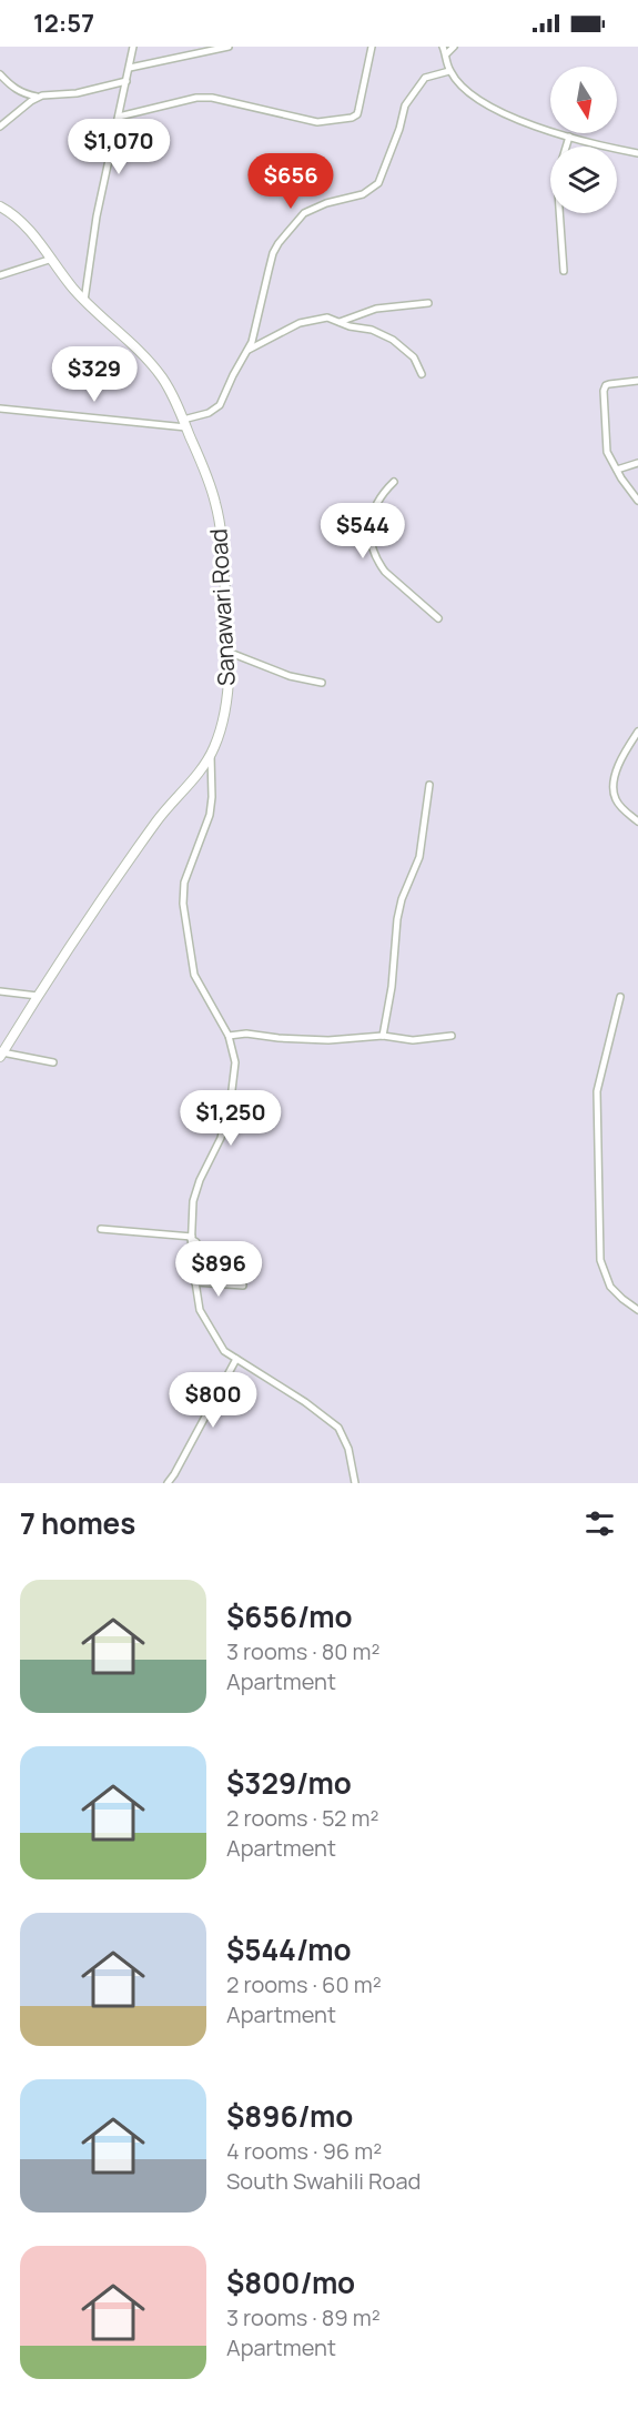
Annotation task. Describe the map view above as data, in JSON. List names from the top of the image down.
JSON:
{
  "streets": {
    "street": ["Sanawari Road"]
  },
  "north": "bottom",
  "page": {
    "status": "12:57",
    "price": [
      "$1,070",
      "$656",
      "$329",
      "$544",
      "$1,250",
      "$896",
      "$800"
    ],
    "heading": "7 homes",
    "list": [
      {
        "name": "$656/mo",
        "note": "3 rooms · 80 m² · Apartment"
      },
      {
        "name": "$329/mo",
        "note": "2 rooms · 52 m² · Apartment"
      },
      {
        "name": "$544/mo",
        "note": "2 rooms · 60 m² · Apartment"
      },
      {
        "name": "$896/mo",
        "note": "4 rooms · 96 m² · South Swahili Road"
      },
      {
        "name": "$800/mo",
        "note": "3 rooms · 89 m² · Apartment"
      }
    ]
  }
}
